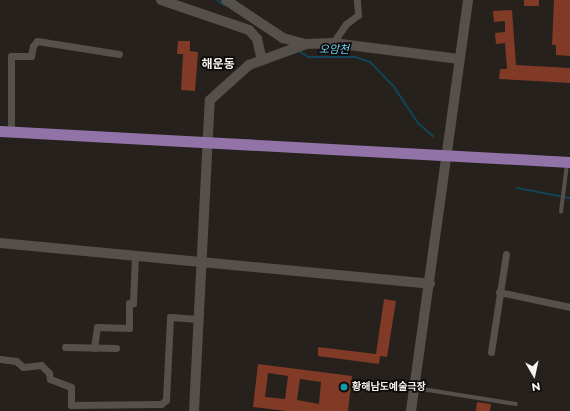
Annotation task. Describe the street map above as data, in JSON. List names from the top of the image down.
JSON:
{
  "districts": ["해운동"],
  "water": ["오암천"],
  "places": ["황해남도예술극장"],
  "north": "bottom"
}
